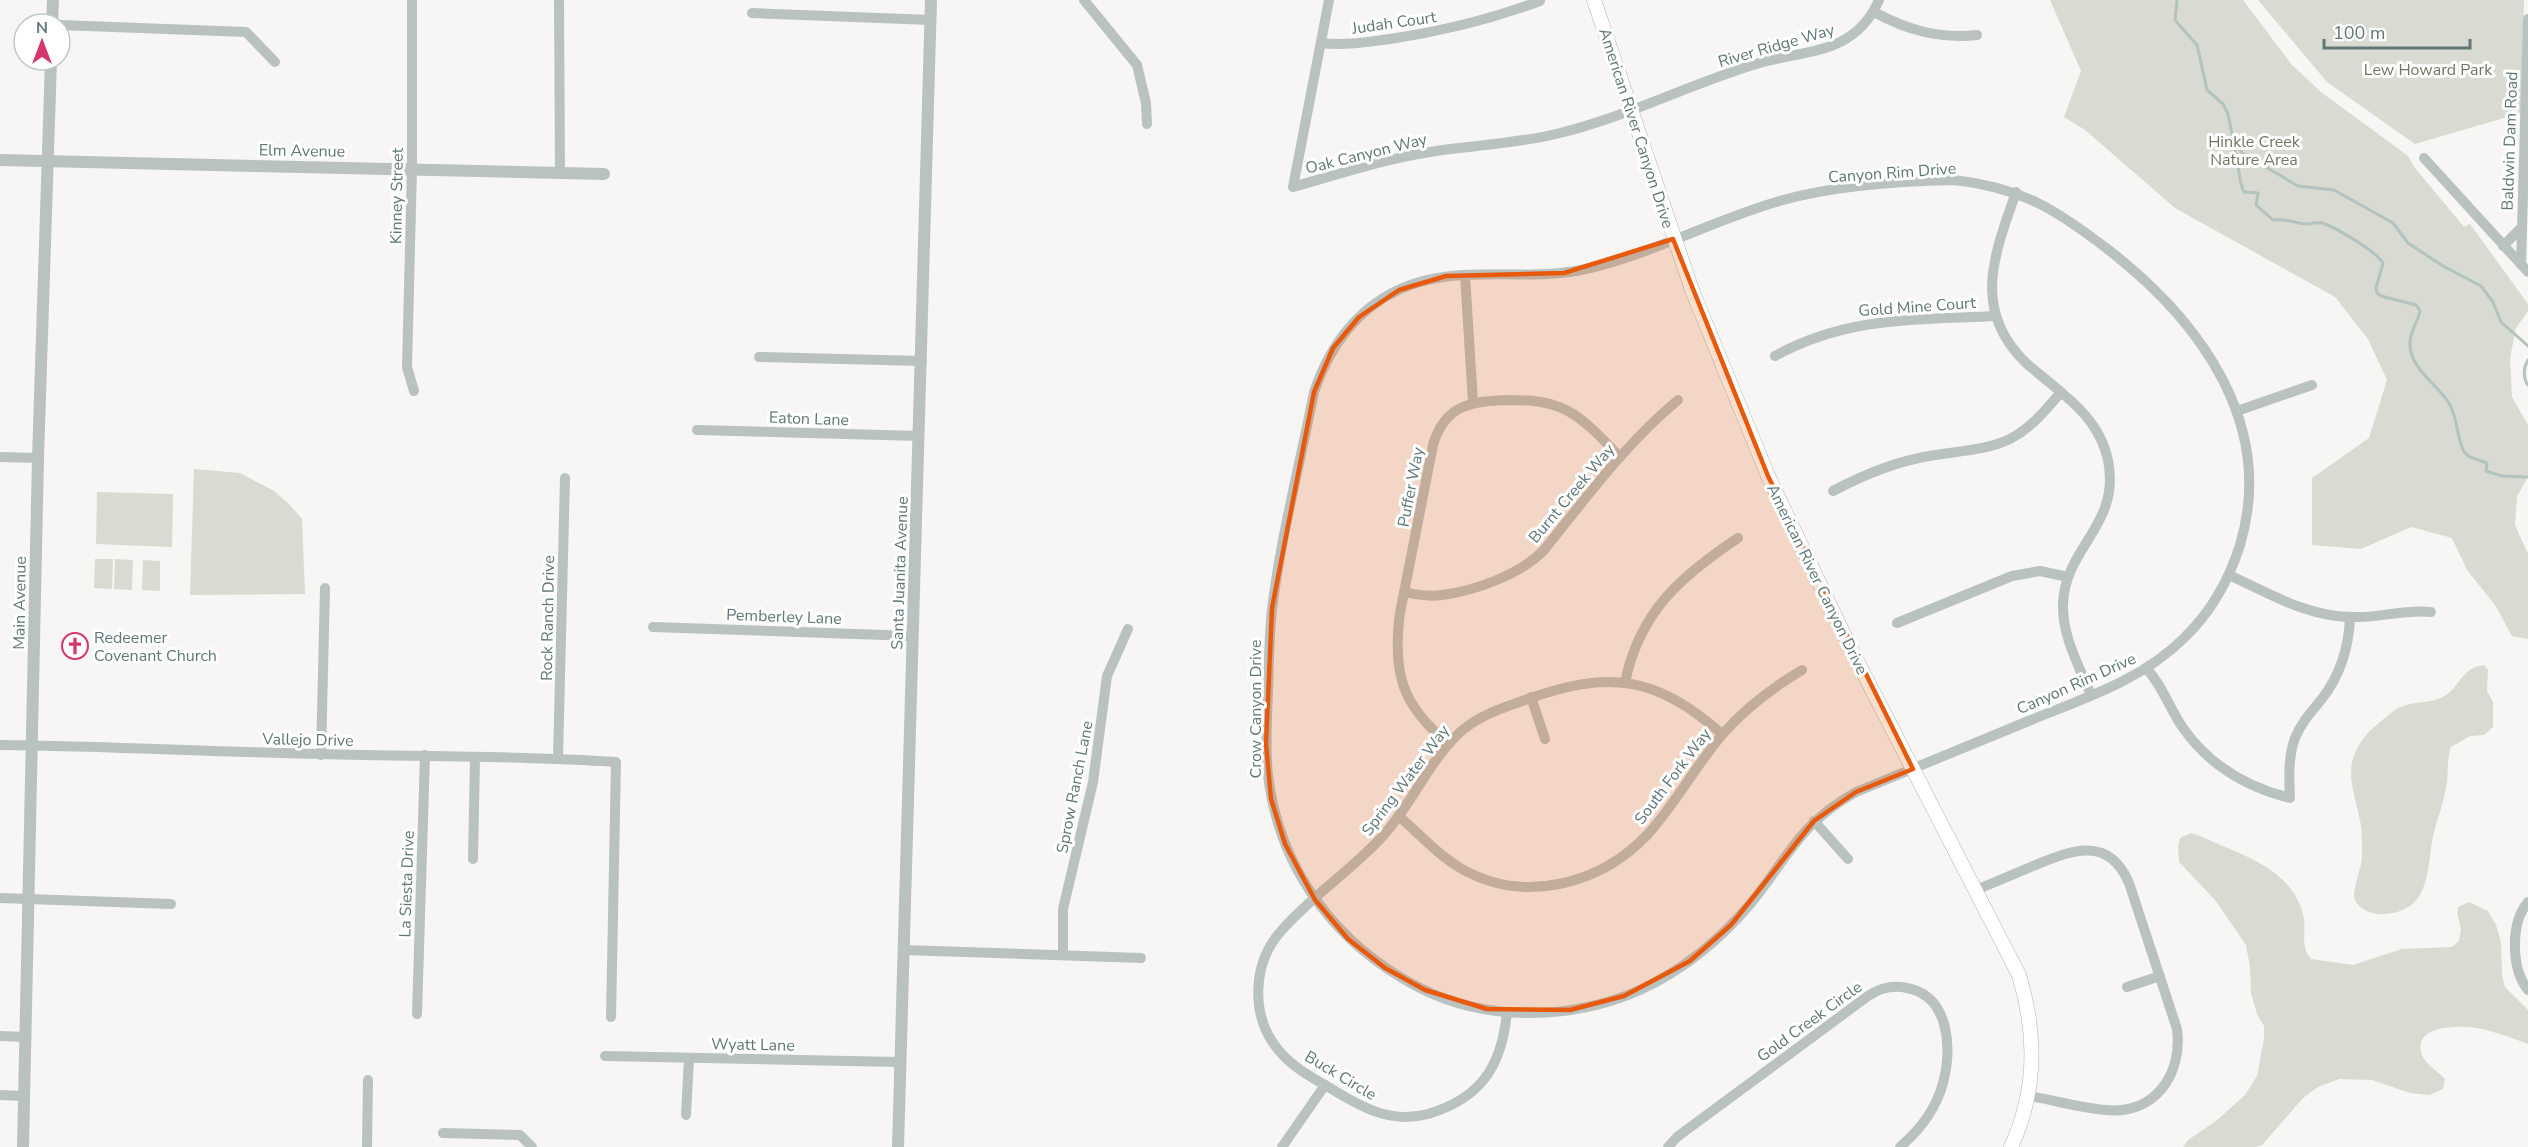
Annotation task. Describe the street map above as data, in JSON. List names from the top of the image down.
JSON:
{
  "streets": {
    "main road": ["American River Canyon Drive"],
    "street": [
      "Judah Court",
      "River Ridge Way",
      "Baldwin Dam Road",
      "Elm Avenue",
      "Oak Canyon Way",
      "Canyon Rim Drive",
      "Kinney Street",
      "Gold Mine Court",
      "Eaton Lane",
      "Puffer Way",
      "Burnt Creek Way",
      "Santa Juanita Avenue",
      "Main Avenue",
      "Pemberley Lane",
      "Rock Ranch Drive",
      "Crow Canyon Drive",
      "Vallejo Drive",
      "South Fork Way",
      "Spring Water Way",
      "Sprow Ranch Lane",
      "La Siesta Drive",
      "Gold Creek Circle",
      "Wyatt Lane",
      "Buck Circle"
    ]
  },
  "crossings": [
    ["Judah Court", "Oak Canyon Way"],
    ["River Ridge Way", "American River Canyon Drive"],
    ["River Ridge Way", "Oak Canyon Way"],
    ["American River Canyon Drive", "Oak Canyon Way"],
    ["American River Canyon Drive", "Canyon Rim Drive"],
    ["American River Canyon Drive", "Crow Canyon Drive"],
    ["Elm Avenue", "Kinney Street"],
    ["Elm Avenue", "Main Avenue"],
    ["Canyon Rim Drive", "Crow Canyon Drive"],
    ["Eaton Lane", "Santa Juanita Avenue"],
    ["Puffer Way", "Burnt Creek Way"],
    ["Puffer Way", "Spring Water Way"],
    ["Santa Juanita Avenue", "Pemberley Lane"],
    ["Santa Juanita Avenue", "Wyatt Lane"],
    ["Main Avenue", "Vallejo Drive"],
    ["Rock Ranch Drive", "Vallejo Drive"],
    ["Crow Canyon Drive", "Spring Water Way"],
    ["Crow Canyon Drive", "Buck Circle"],
    ["Vallejo Drive", "La Siesta Drive"],
    ["South Fork Way", "Spring Water Way"],
    ["Spring Water Way", "Buck Circle"]
  ],
  "parks": ["Lew Howard Park", "Hinkle Creek Nature Area"],
  "places": {
    "church": ["Redeemer Covenant Church"]
  },
  "scale_bar": "100 m",
  "north": "top"
}
